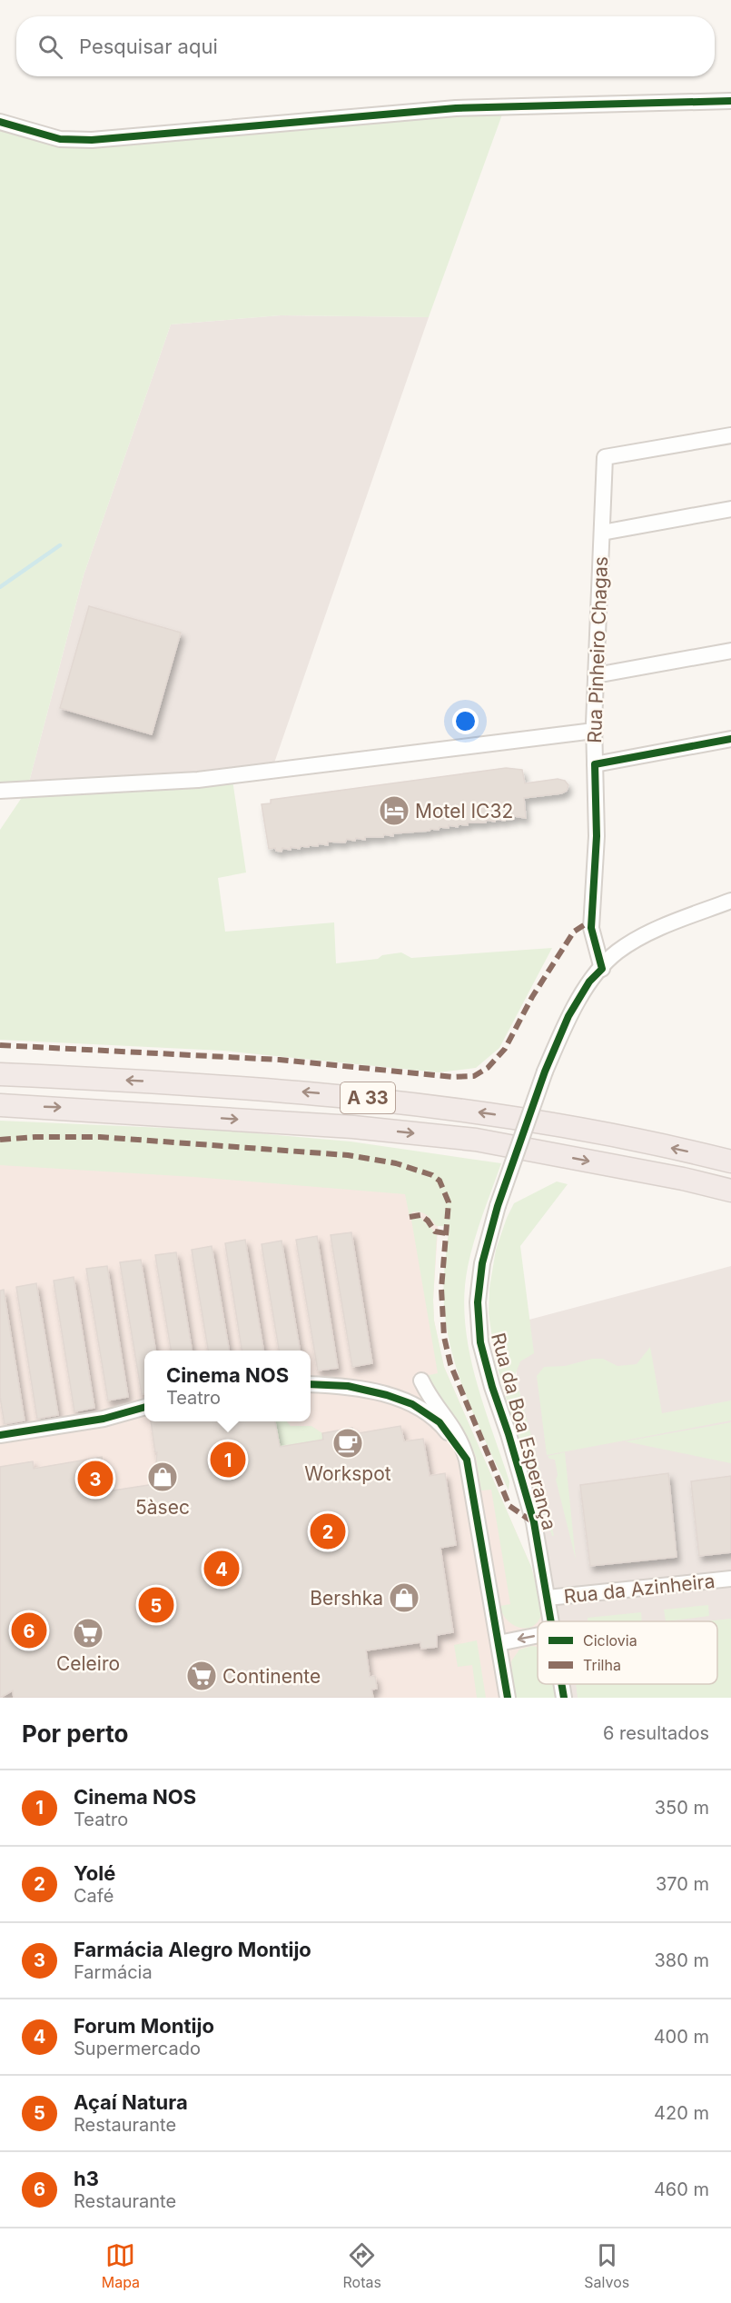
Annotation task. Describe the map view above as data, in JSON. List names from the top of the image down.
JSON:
{
  "streets": {
    "highway": ["A 33"],
    "street": ["Rua Pinheiro Chagas", "Rua da Boa Esperança", "Rua da Azinheira"]
  },
  "crossings": [
    ["Rua Pinheiro Chagas", "Rua da Boa Esperança"],
    ["Rua da Boa Esperança", "Rua da Azinheira"]
  ],
  "places": {
    "hotel": ["Motel IC32"],
    "cafe": ["Workspot"],
    "shop": ["5àsec", "Bershka"],
    "supermarket": ["Celeiro", "Continente"]
  },
  "legend": ["Ciclovia", "Trilha"],
  "page": {
    "search": "Pesquisar aqui",
    "popup": ["Cinema NOS", "Teatro"],
    "pins": [
      "1",
      "3",
      "2",
      "4",
      "5",
      "6"
    ],
    "heading": ["Por perto", "6 resultados"],
    "list": [
      {
        "mark": "1",
        "name": "Cinema NOS",
        "note": "Teatro",
        "value": "350 m"
      },
      {
        "mark": "2",
        "name": "Yolé",
        "note": "Café",
        "value": "370 m"
      },
      {
        "mark": "3",
        "name": "Farmácia Alegro Montijo",
        "note": "Farmácia",
        "value": "380 m"
      },
      {
        "mark": "4",
        "name": "Forum Montijo",
        "note": "Supermercado",
        "value": "400 m"
      },
      {
        "mark": "5",
        "name": "Açaí Natura",
        "note": "Restaurante",
        "value": "420 m"
      },
      {
        "mark": "6",
        "name": "h3",
        "note": "Restaurante",
        "value": "460 m"
      }
    ],
    "nav": ["Mapa", "Rotas", "Salvos"]
  }
}
